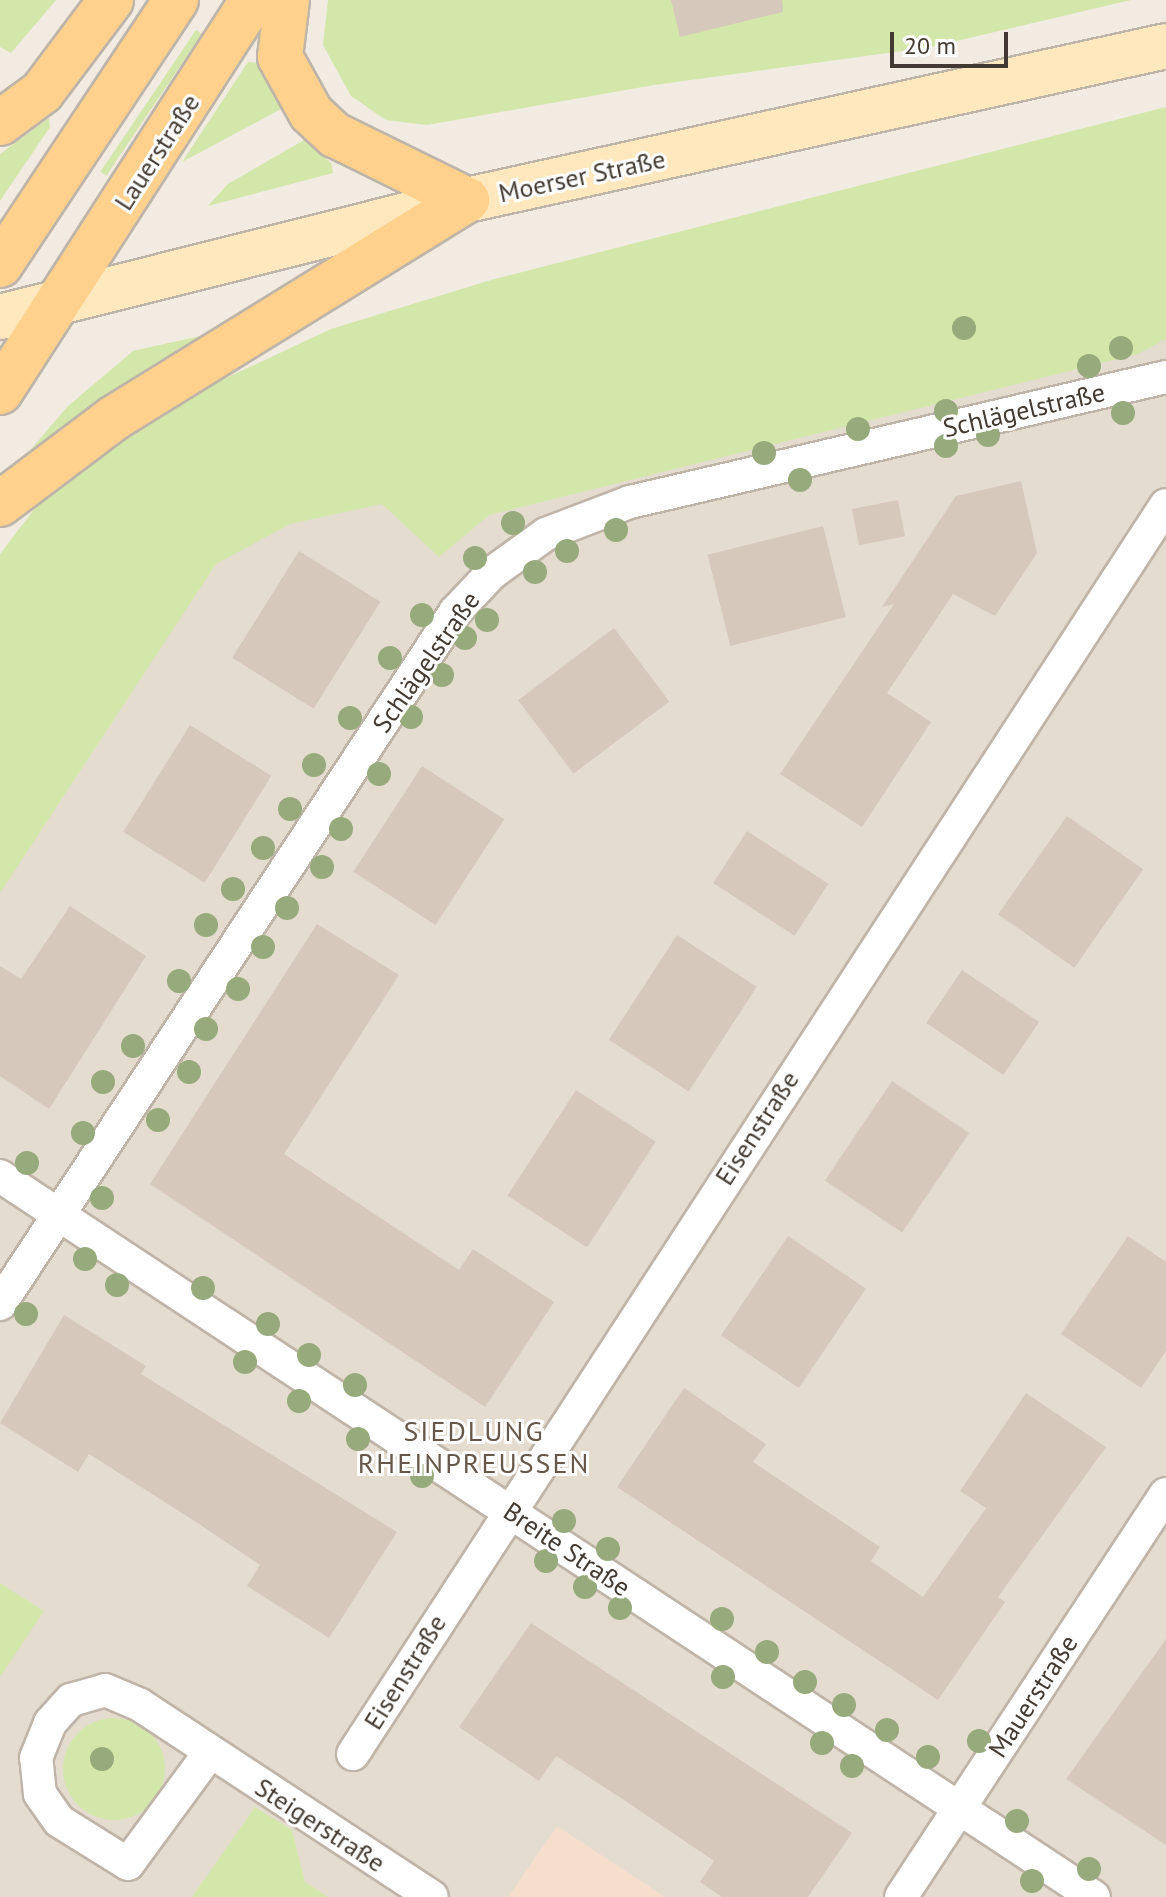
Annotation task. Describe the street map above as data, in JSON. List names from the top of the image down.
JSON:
{
  "streets": {
    "main road": ["Lauerstraße", "Moerser Straße"],
    "street": [
      "Schlägelstraße",
      "Eisenstraße",
      "Breite Straße",
      "Mauerstraße",
      "Steigerstraße"
    ]
  },
  "crossings": [
    ["Lauerstraße", "Moerser Straße"],
    ["Schlägelstraße", "Breite Straße"],
    ["Eisenstraße", "Breite Straße"],
    ["Breite Straße", "Mauerstraße"]
  ],
  "districts": ["SIEDLUNG RHEINPREUSSEN"],
  "scale_bar": "20 m"
}
